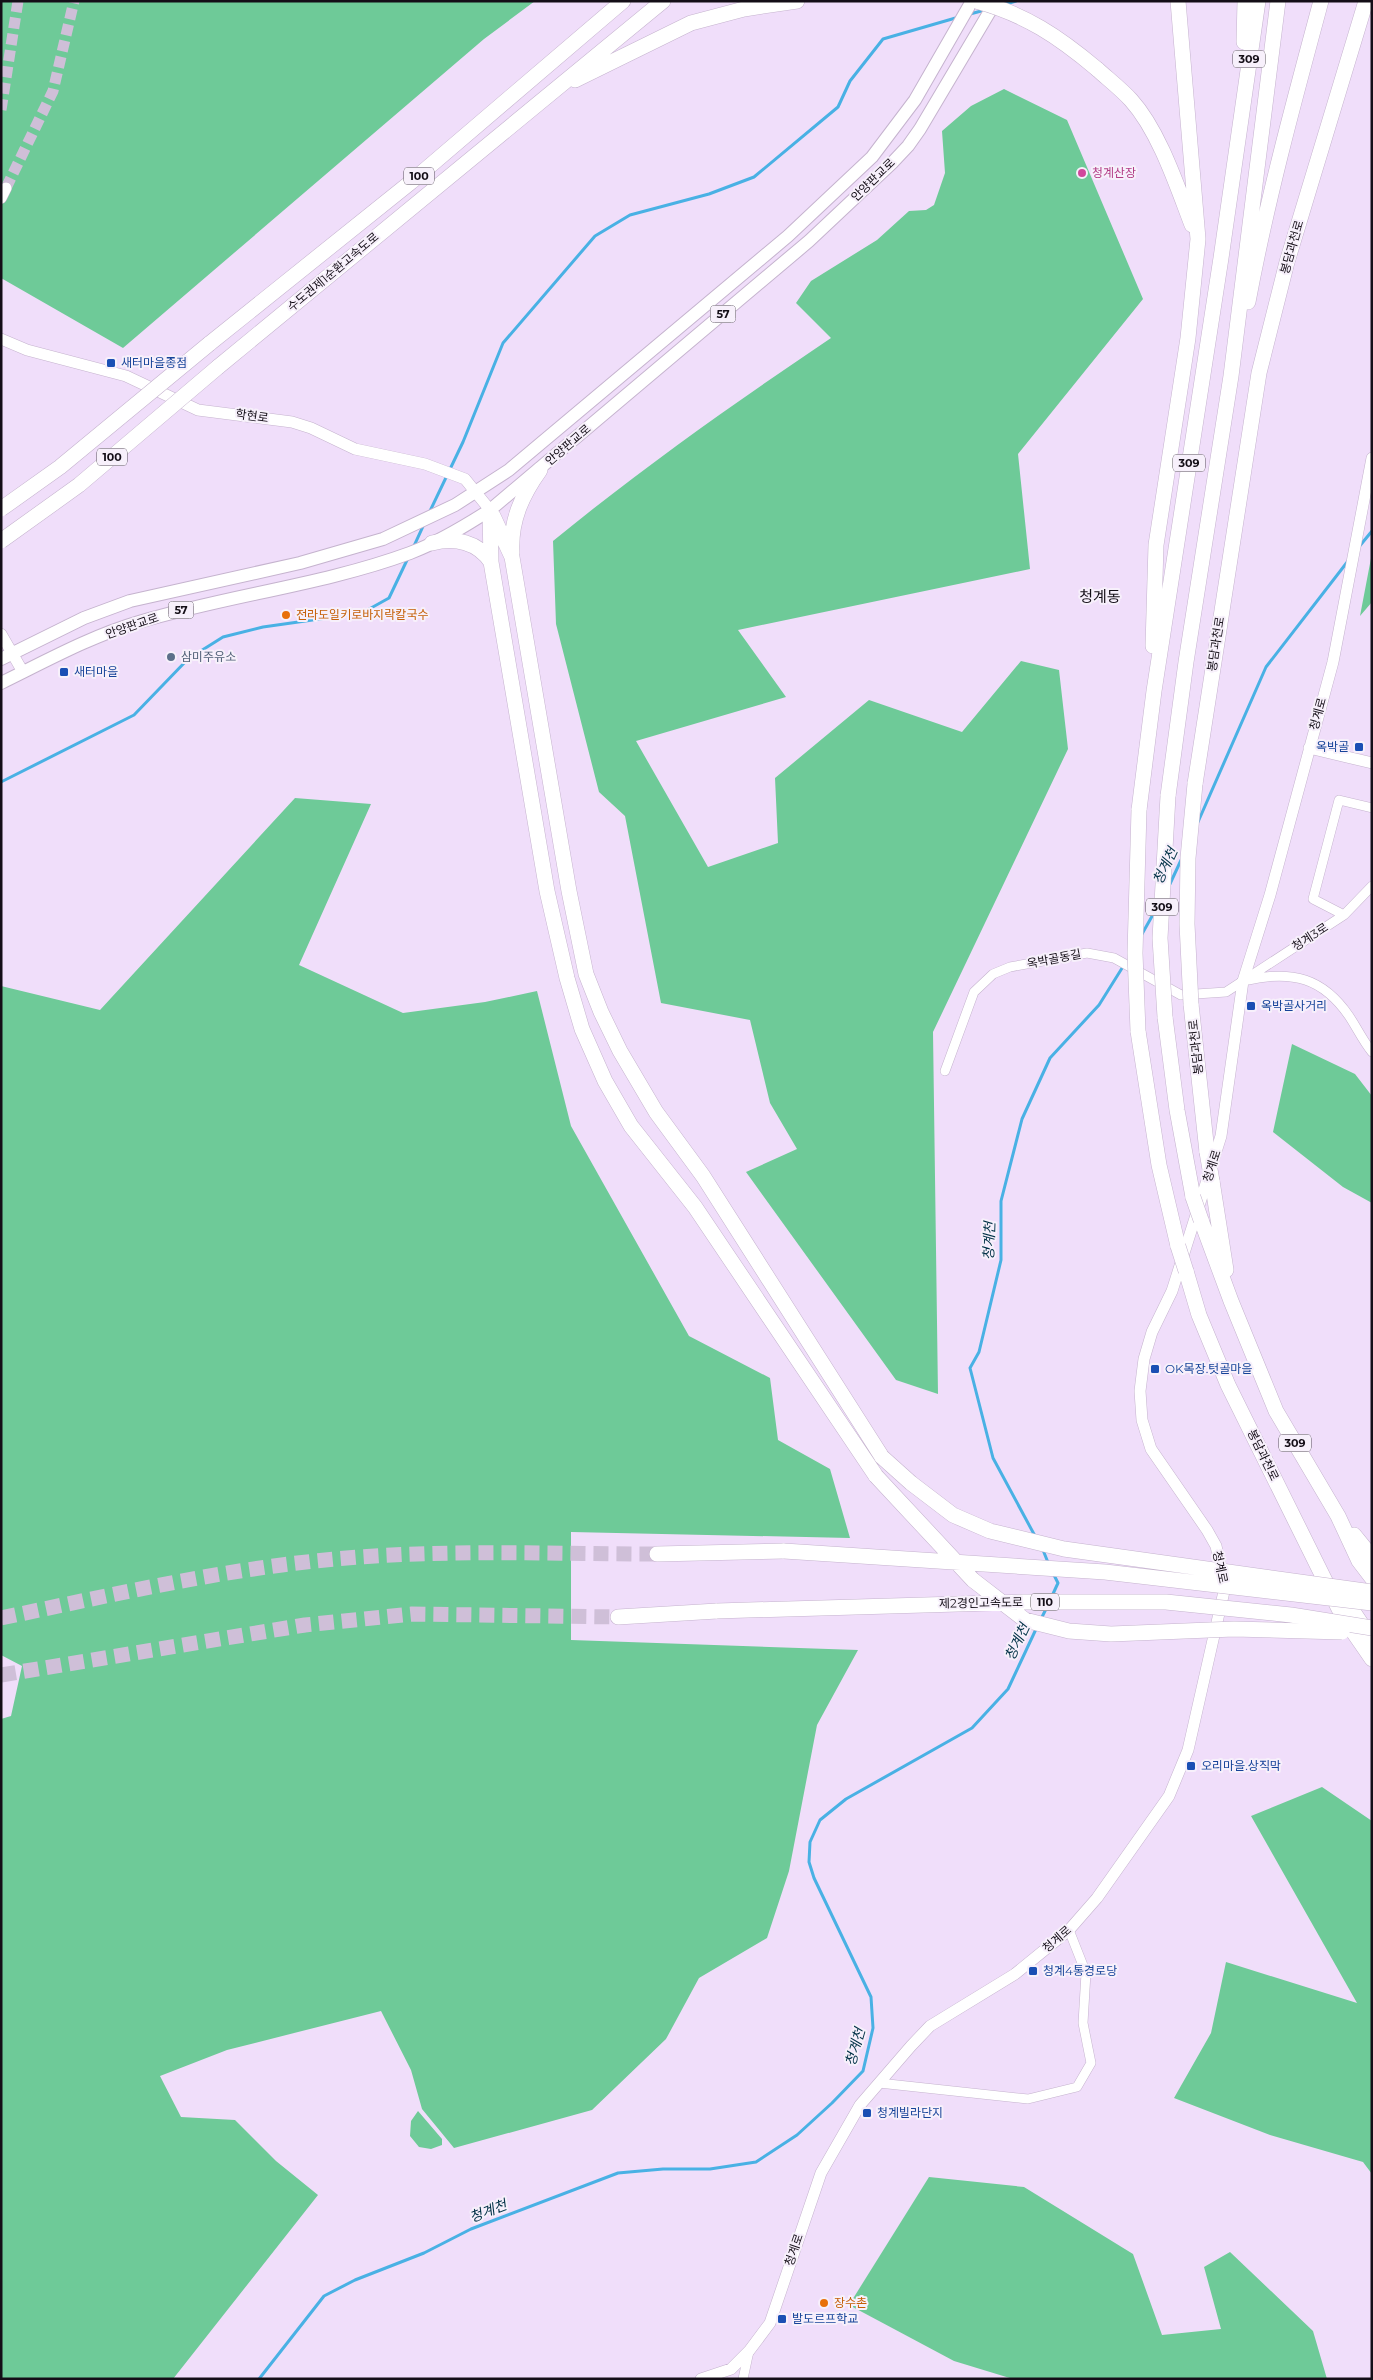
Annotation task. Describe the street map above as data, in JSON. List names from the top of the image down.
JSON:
{
  "streets": {
    "highway": [
      "309",
      "100",
      "봉담과천로",
      "수도권제1순환고속도로",
      "110",
      "제2경인고속도로"
    ],
    "main road": ["안양판교로", "57"],
    "street": [
      "학현로",
      "청계로",
      "청계3로",
      "옥박골동길"
    ]
  },
  "crossings": [
    ["안양판교로", "학현로"],
    ["봉담과천로", "옥박골동길"],
    ["청계로", "청계3로"]
  ],
  "districts": ["청계동"],
  "water": ["청계천"],
  "places": {
    "other": [
      "청계산장",
      "전라도일키로바지락칼국수",
      "삼미주유소",
      "장수촌"
    ],
    "transit": [
      "새터마을종점",
      "새터마을",
      "옥박골",
      "옥박골사거리",
      "OK목장.텃골마을",
      "오리마을.상직막",
      "청계4통경로당",
      "청계빌라단지",
      "발도르프학교"
    ]
  }
}
